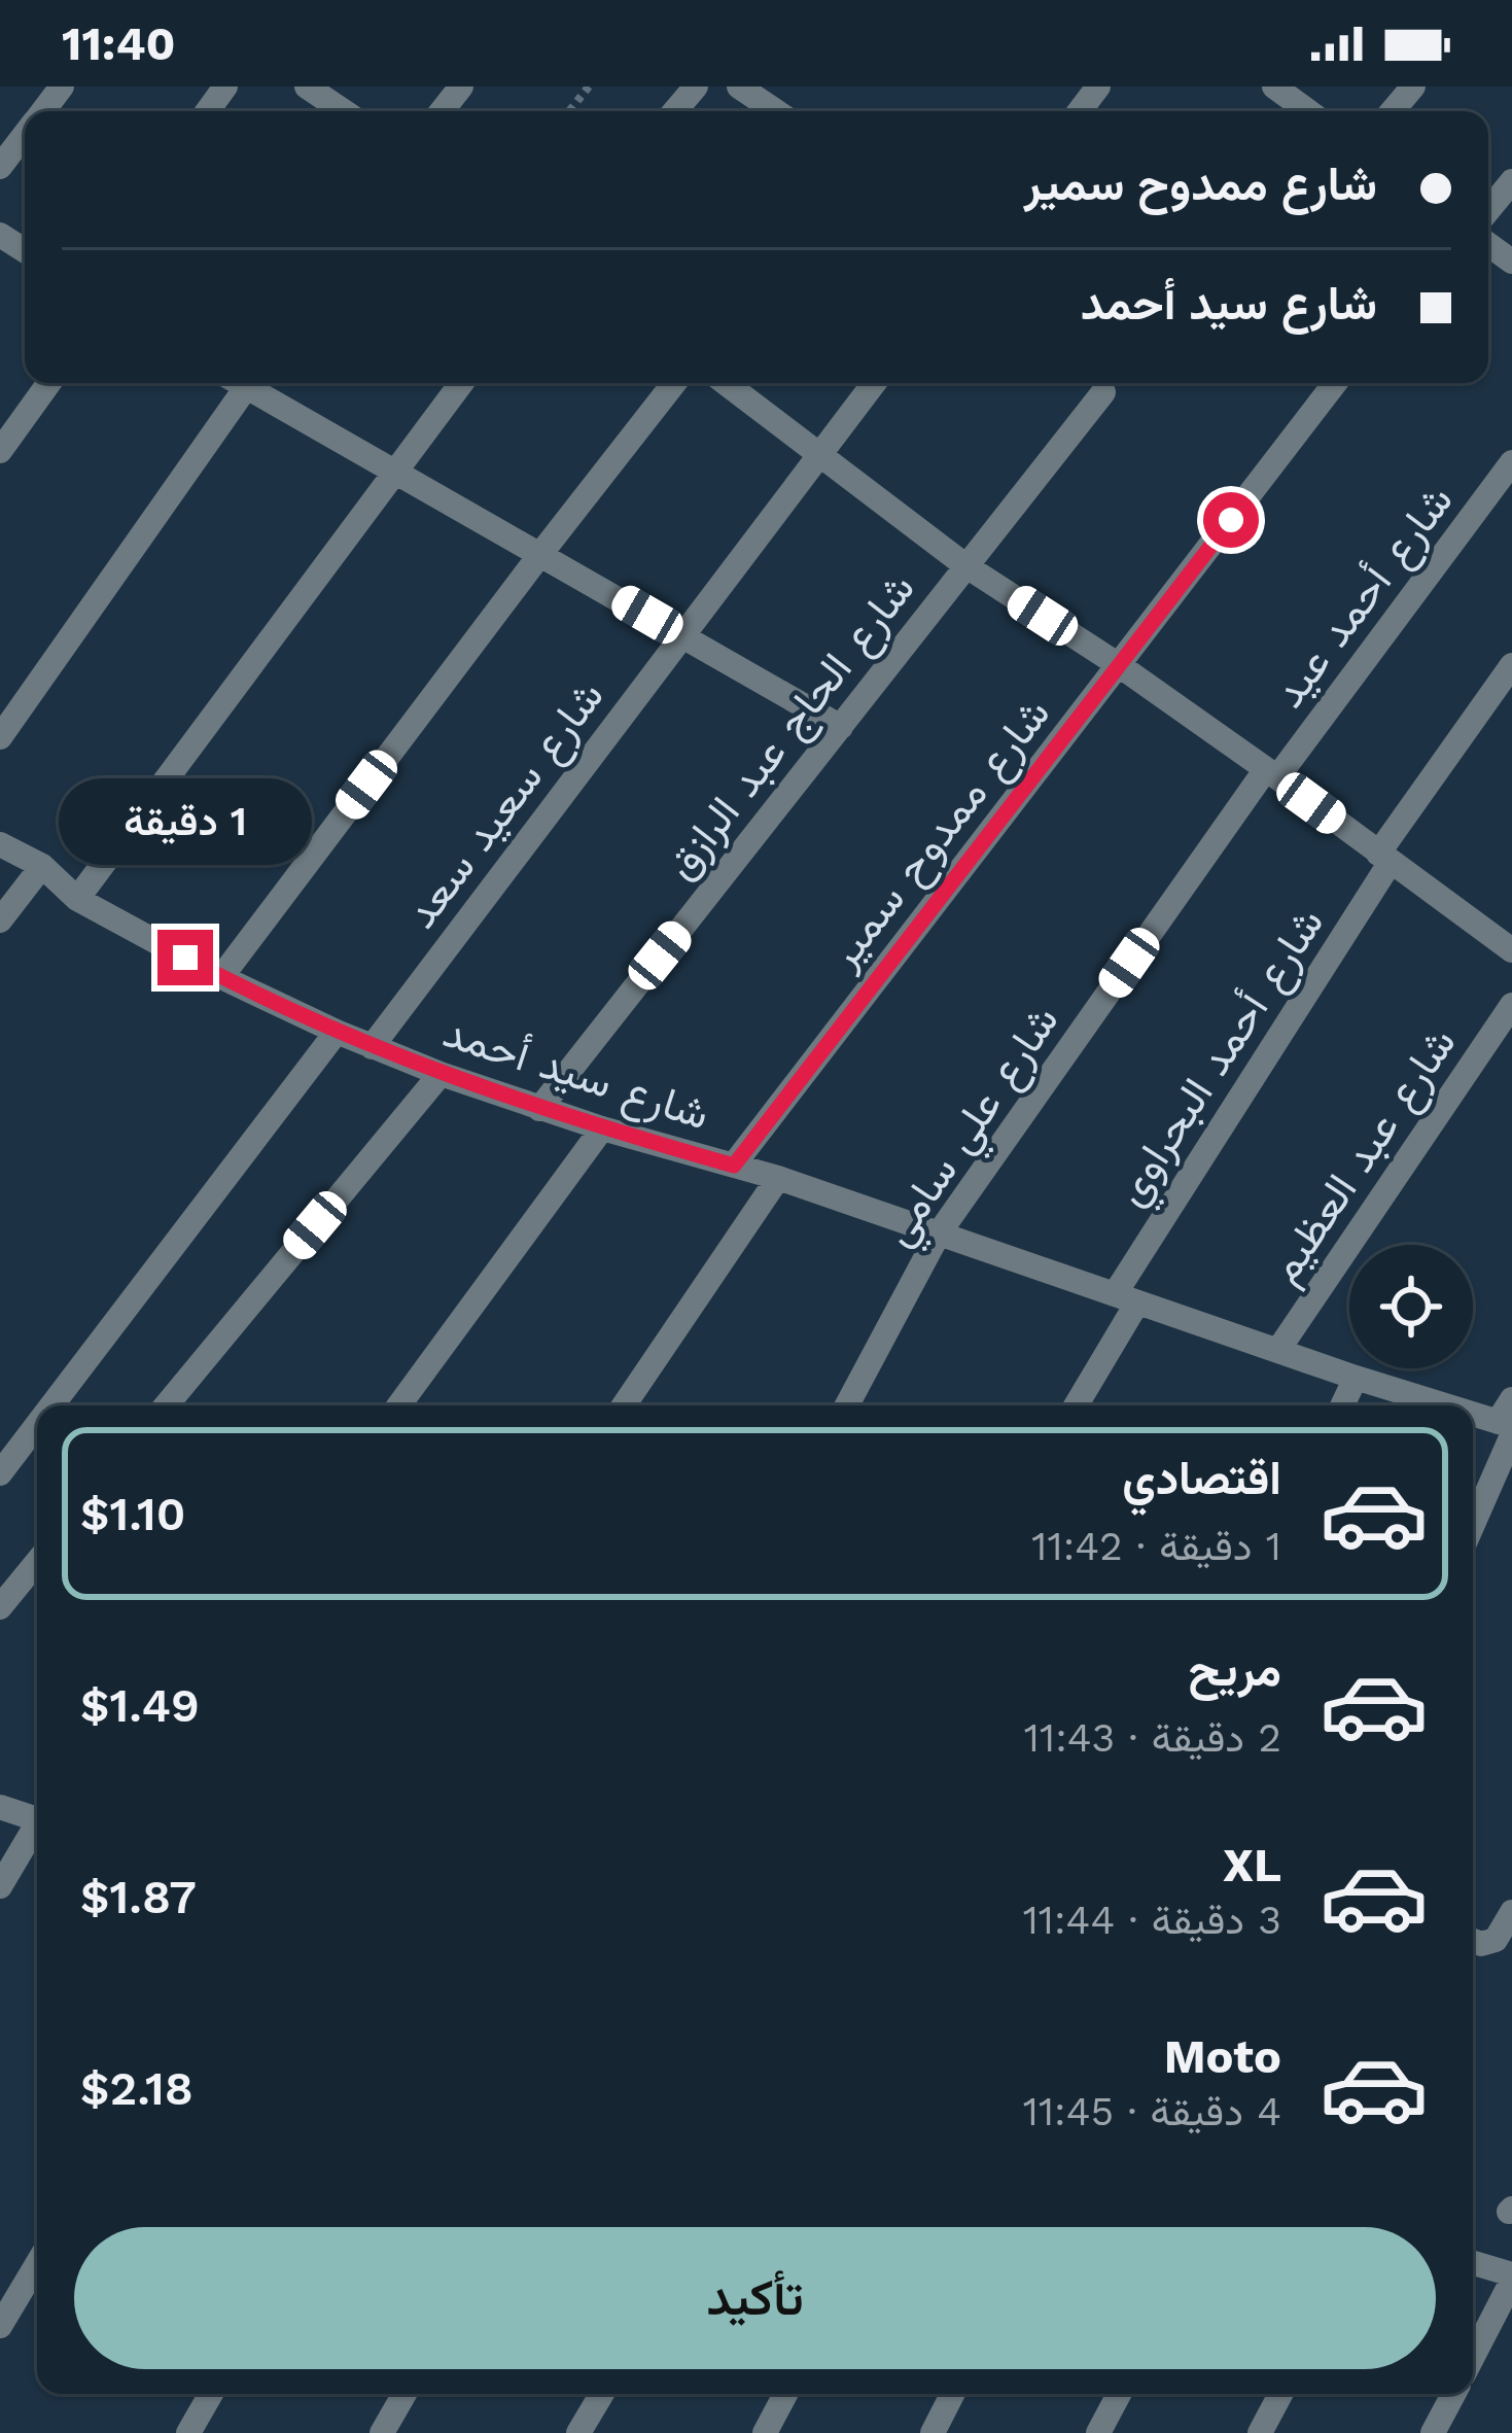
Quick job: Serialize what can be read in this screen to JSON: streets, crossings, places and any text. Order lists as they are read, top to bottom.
{
  "streets": {
    "street": [
      "شارع أحمد عيد",
      "شارع الحاج عبد الرازق",
      "شارع سعيد سعد",
      "شارع ممدوح سمير",
      "شارع أحمد البحراوي",
      "شارع سيد أحمد",
      "شارع علي سامي",
      "شارع عبد العظيم"
    ]
  },
  "crossings": [
    ["شارع أحمد عيد", "شارع علي سامي"],
    ["شارع الحاج عبد الرازق", "شارع سيد أحمد"],
    ["شارع سعيد سعد", "شارع سيد أحمد"],
    ["شارع ممدوح سمير", "شارع سيد أحمد"],
    ["شارع أحمد البحراوي", "شارع سيد أحمد"],
    ["شارع سيد أحمد", "شارع علي سامي"],
    ["شارع سيد أحمد", "شارع عبد العظيم"]
  ],
  "page": {
    "status": "11:40",
    "banner": ["شارع ممدوح سمير", "شارع سيد أحمد"],
    "bubble": "1 دقيقة",
    "list": [
      {
        "name": "اقتصادي",
        "note": "1 دقيقة · 11:42",
        "value": "$1.10"
      },
      {
        "name": "مريح",
        "note": "2 دقيقة · 11:43",
        "value": "$1.49"
      },
      {
        "name": "XL",
        "note": "3 دقيقة · 11:44",
        "value": "$1.87"
      },
      {
        "name": "Moto",
        "note": "4 دقيقة · 11:45",
        "value": "$2.18"
      }
    ],
    "buttons": "تأكيد"
  }
}
